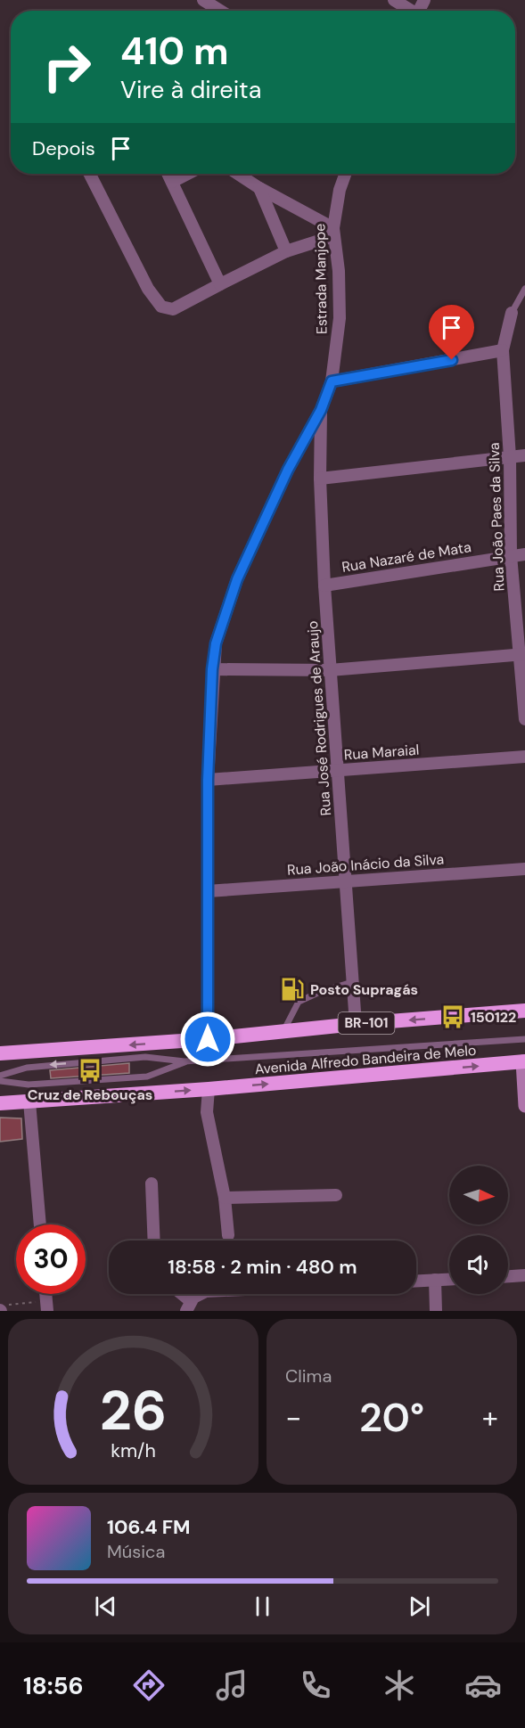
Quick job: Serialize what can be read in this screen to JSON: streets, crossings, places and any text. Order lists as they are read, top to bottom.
{
  "streets": {
    "highway": ["BR-101", "Avenida Alfredo Bandeira de Melo"],
    "street": [
      "Estrada Manjope",
      "Rua João Paes da Silva",
      "Rua Nazaré de Mata",
      "Rua José Rodrigues de Araujo",
      "Rua Maraial",
      "Rua João Inácio da Silva"
    ]
  },
  "crossings": [
    ["Estrada Manjope", "Rua José Rodrigues de Araujo"],
    ["Estrada Manjope", "Rua Maraial"],
    ["Estrada Manjope", "Rua João Inácio da Silva"],
    ["Estrada Manjope", "BR-101"],
    ["Rua João Paes da Silva", "Rua Nazaré de Mata"],
    ["Rua Nazaré de Mata", "Rua José Rodrigues de Araujo"],
    ["Rua José Rodrigues de Araujo", "Rua Maraial"],
    ["Rua José Rodrigues de Araujo", "Rua João Inácio da Silva"],
    ["Rua José Rodrigues de Araujo", "BR-101"]
  ],
  "places": {
    "fuel station": ["Posto Supragás"],
    "bus stop": ["150122", "Cruz de Rebouças"]
  },
  "north": "right",
  "page": {
    "turn": ["410 m", "Vire à direita"],
    "then": "Depois",
    "limit": "30",
    "trip": "18:58 · 2 min · 480 m",
    "tile": "Clima",
    "heat": ["−", "20°", "+"],
    "song": ["106.4 FM", "Música"],
    "tabs": "18:56",
    "gauge": ["26", "km/h"]
  }
}
